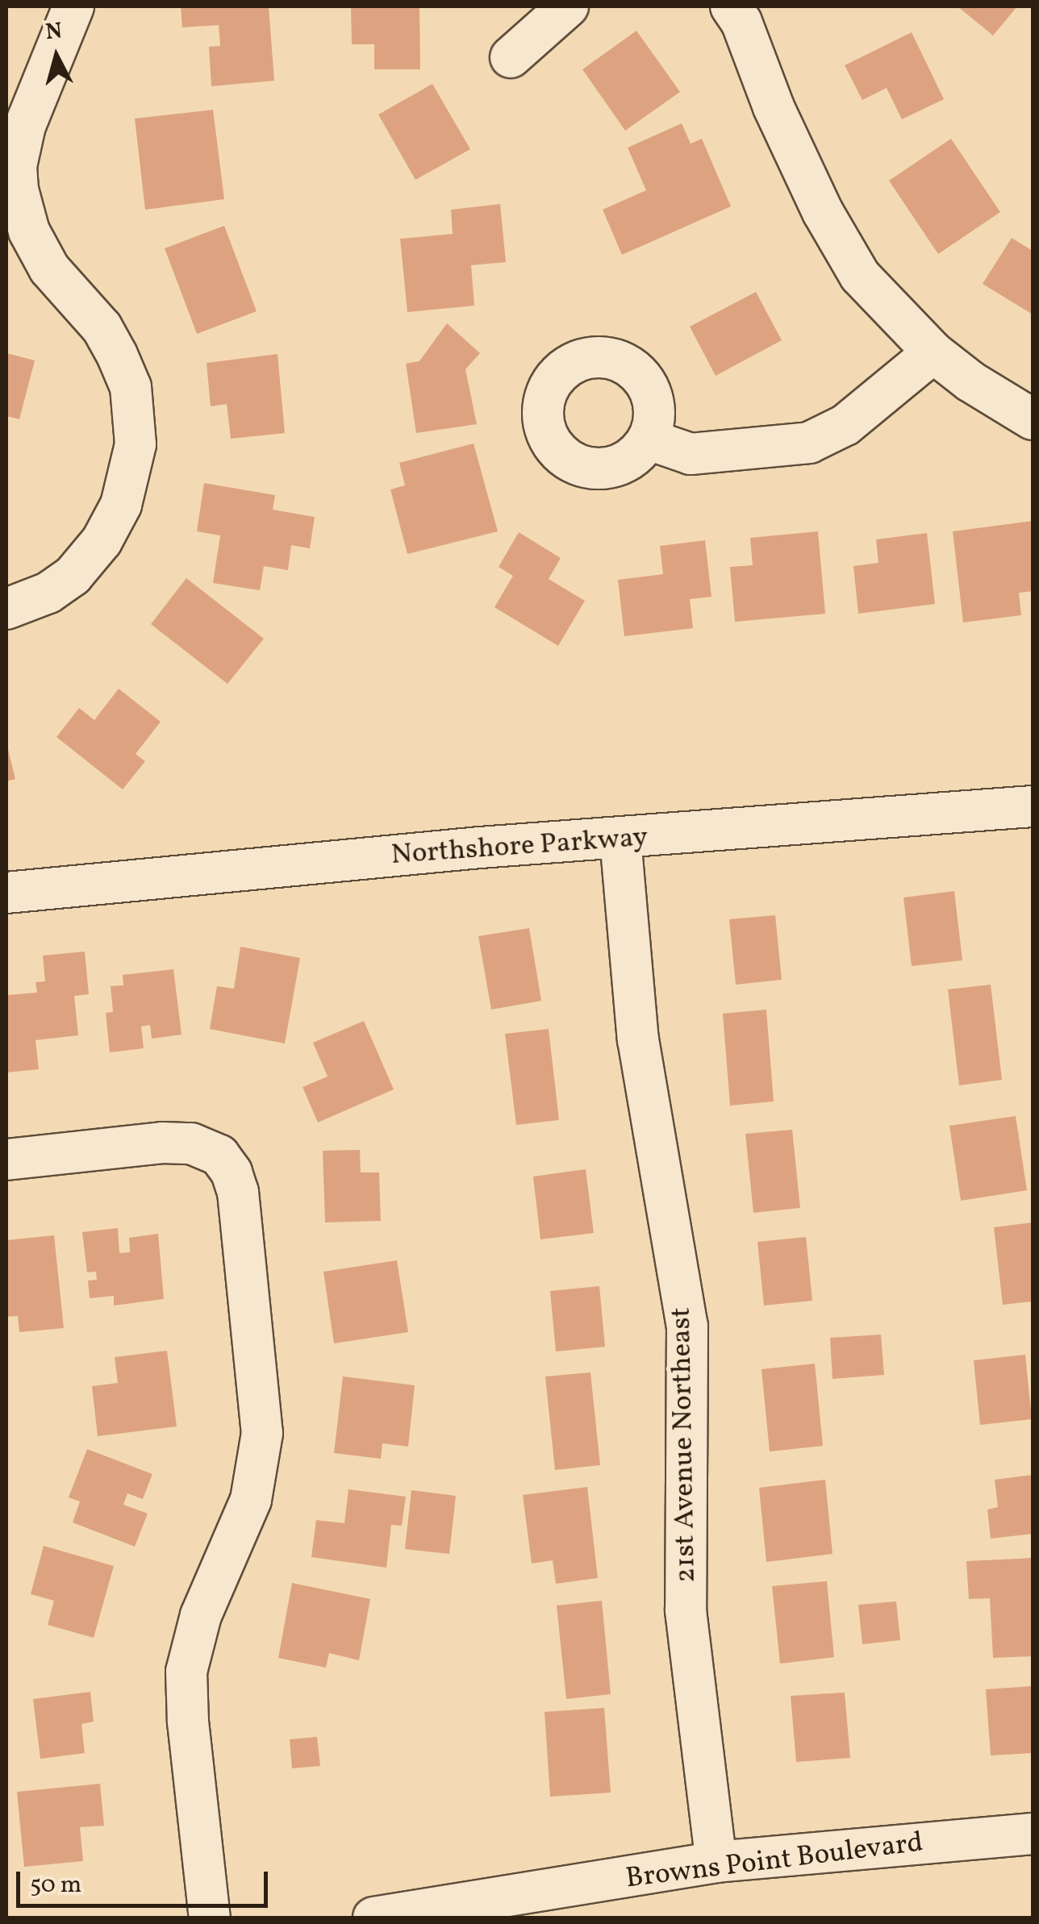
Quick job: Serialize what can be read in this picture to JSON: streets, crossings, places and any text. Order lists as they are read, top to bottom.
{
  "streets": {
    "street": ["Northshore Parkway", "21st Avenue Northeast", "Browns Point Boulevard"]
  },
  "crossings": [
    ["Northshore Parkway", "21st Avenue Northeast"],
    ["21st Avenue Northeast", "Browns Point Boulevard"]
  ],
  "scale_bar": "50 m",
  "north": "top"
}
